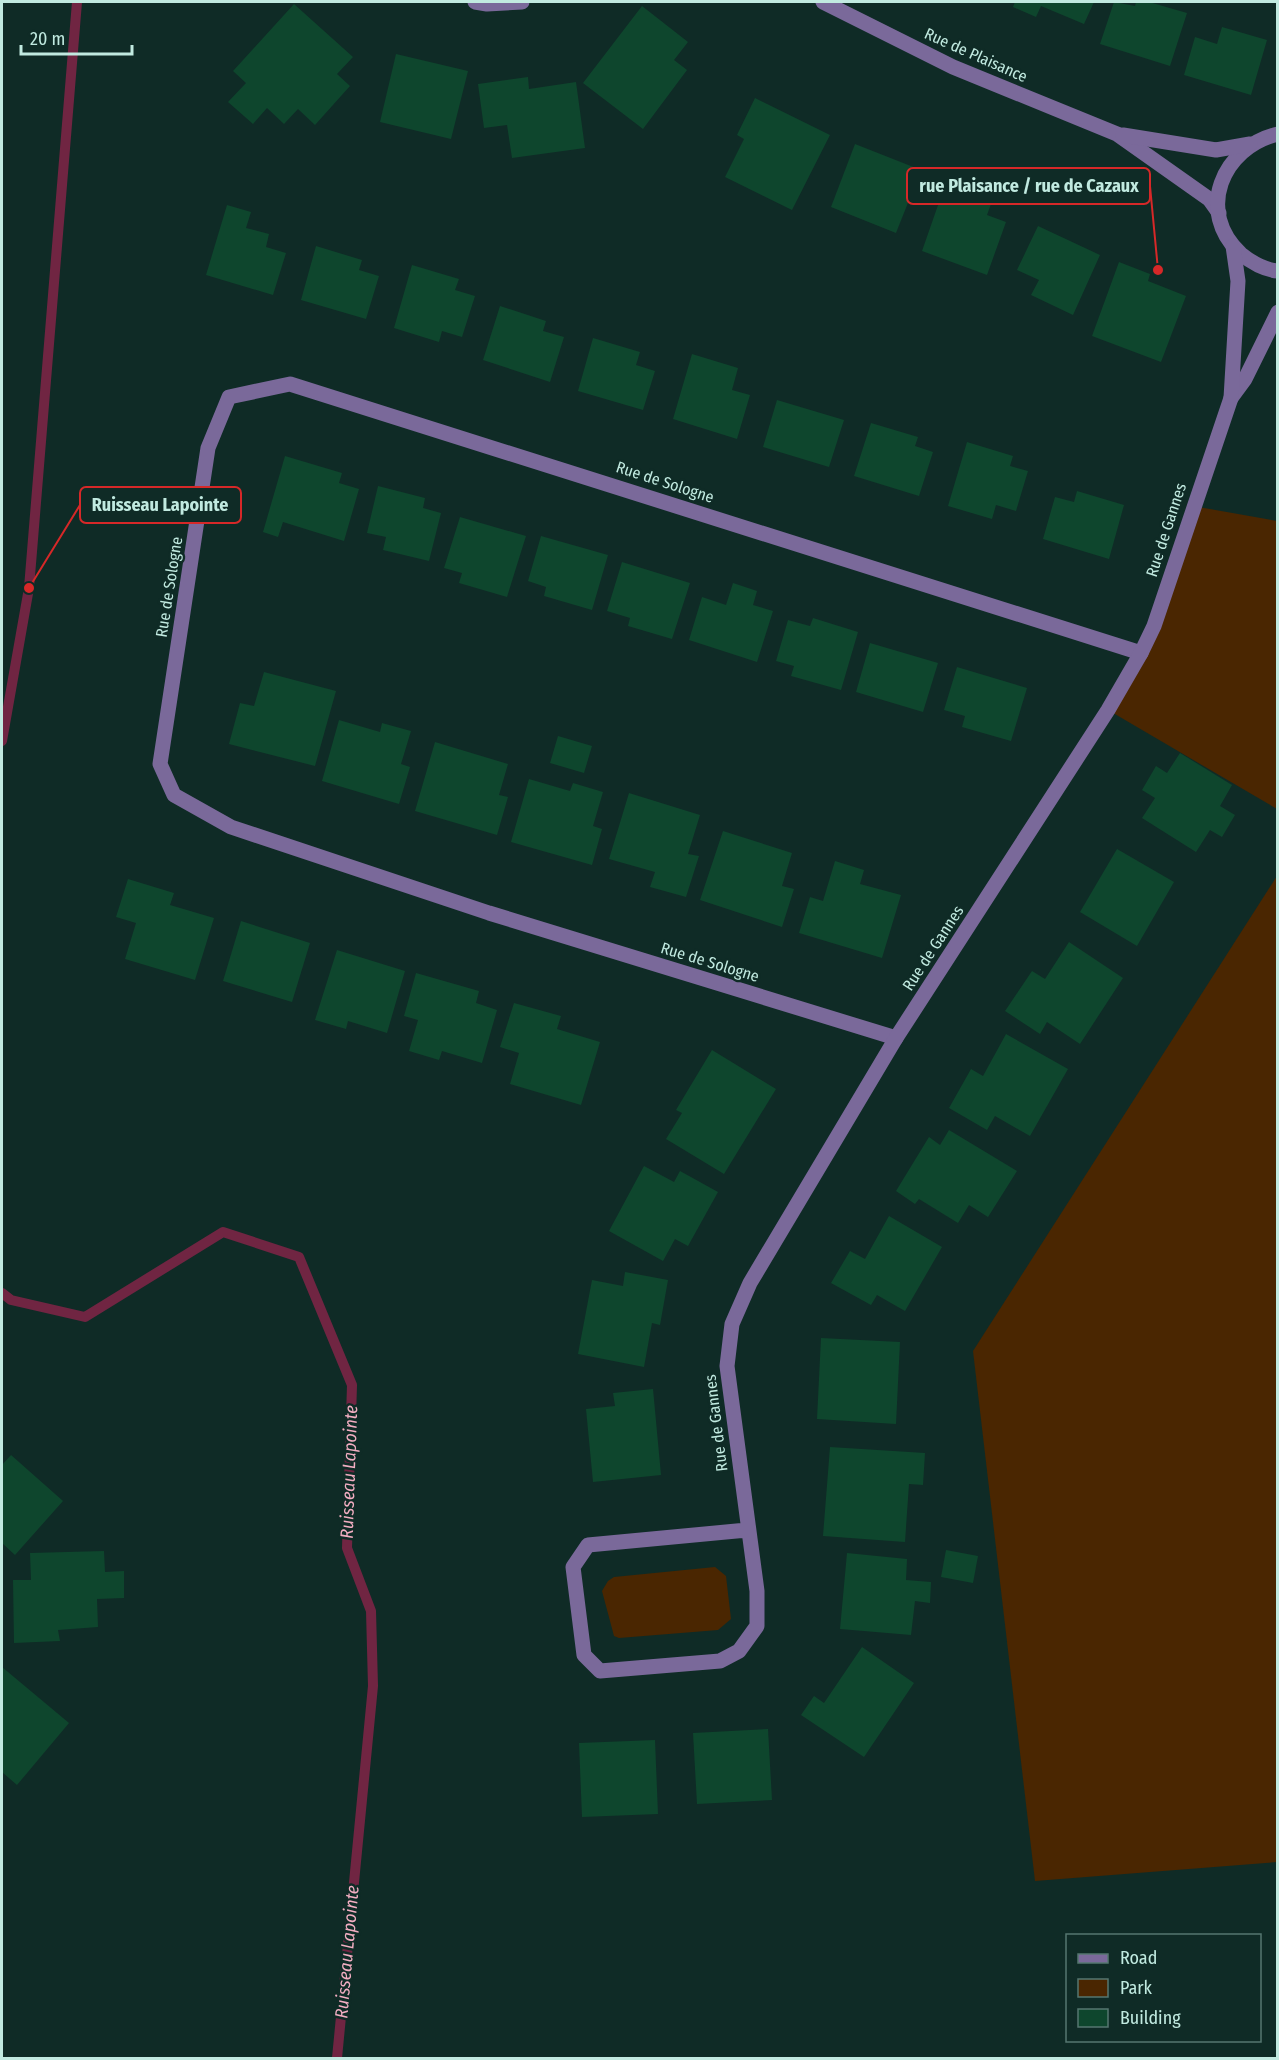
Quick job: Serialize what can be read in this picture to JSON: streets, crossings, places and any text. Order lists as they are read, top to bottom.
{
  "streets": {
    "street": ["Rue de Plaisance", "Rue de Sologne", "Rue de Gannes"]
  },
  "crossings": [
    ["Rue de Sologne", "Rue de Gannes"]
  ],
  "water": ["Ruisseau Lapointe"],
  "places": ["rue Plaisance / rue de Cazaux", "Ruisseau Lapointe"],
  "legend": ["Road", "Park", "Building"],
  "scale_bar": "20 m"
}
